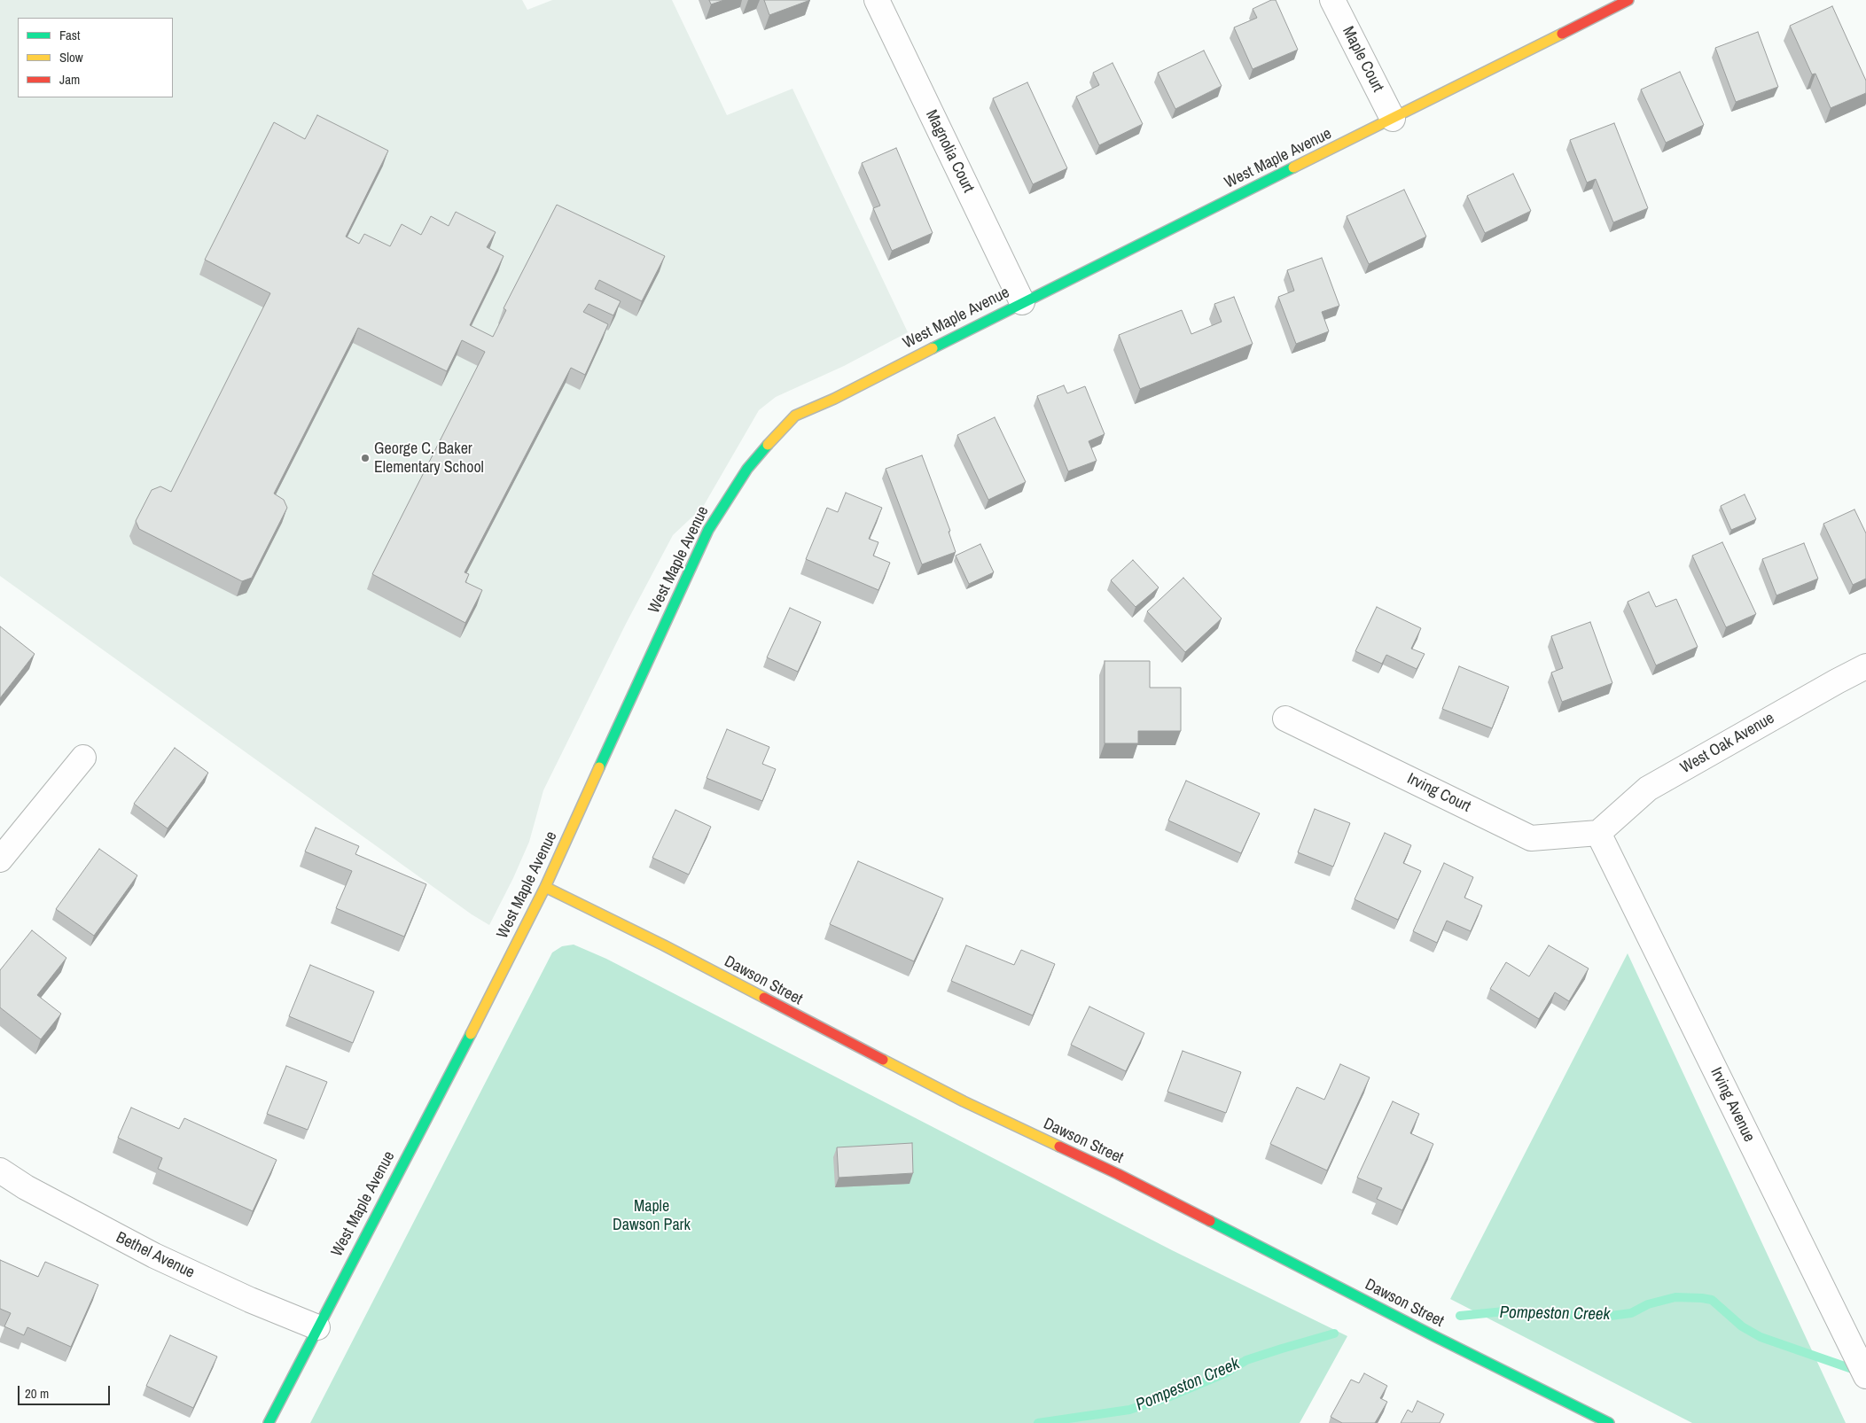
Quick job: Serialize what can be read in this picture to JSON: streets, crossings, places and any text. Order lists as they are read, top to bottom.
{
  "streets": {
    "street": [
      "Maple Court",
      "Magnolia Court",
      "West Maple Avenue",
      "West Oak Avenue",
      "Irving Court",
      "Dawson Street",
      "Irving Avenue",
      "Bethel Avenue"
    ]
  },
  "crossings": [
    ["Maple Court", "West Maple Avenue"],
    ["Magnolia Court", "West Maple Avenue"],
    ["West Maple Avenue", "Dawson Street"],
    ["West Maple Avenue", "Bethel Avenue"],
    ["West Oak Avenue", "Irving Court"],
    ["West Oak Avenue", "Irving Avenue"],
    ["Irving Court", "Irving Avenue"]
  ],
  "water": ["Pompeston Creek"],
  "parks": ["Maple Dawson Park"],
  "places": ["George C. Baker Elementary School"],
  "legend": ["Fast", "Slow", "Jam"],
  "scale_bar": "20 m"
}
